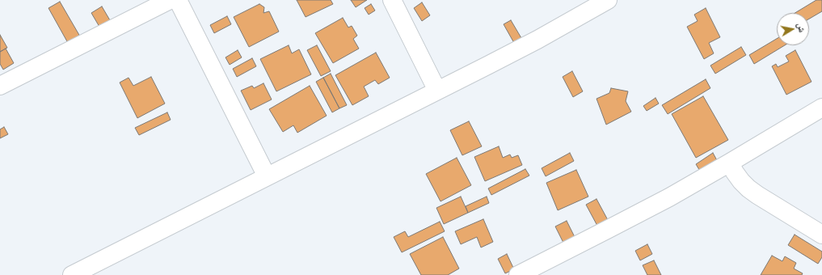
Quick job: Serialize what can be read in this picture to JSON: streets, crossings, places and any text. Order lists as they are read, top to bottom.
{
  "north": "right"
}
